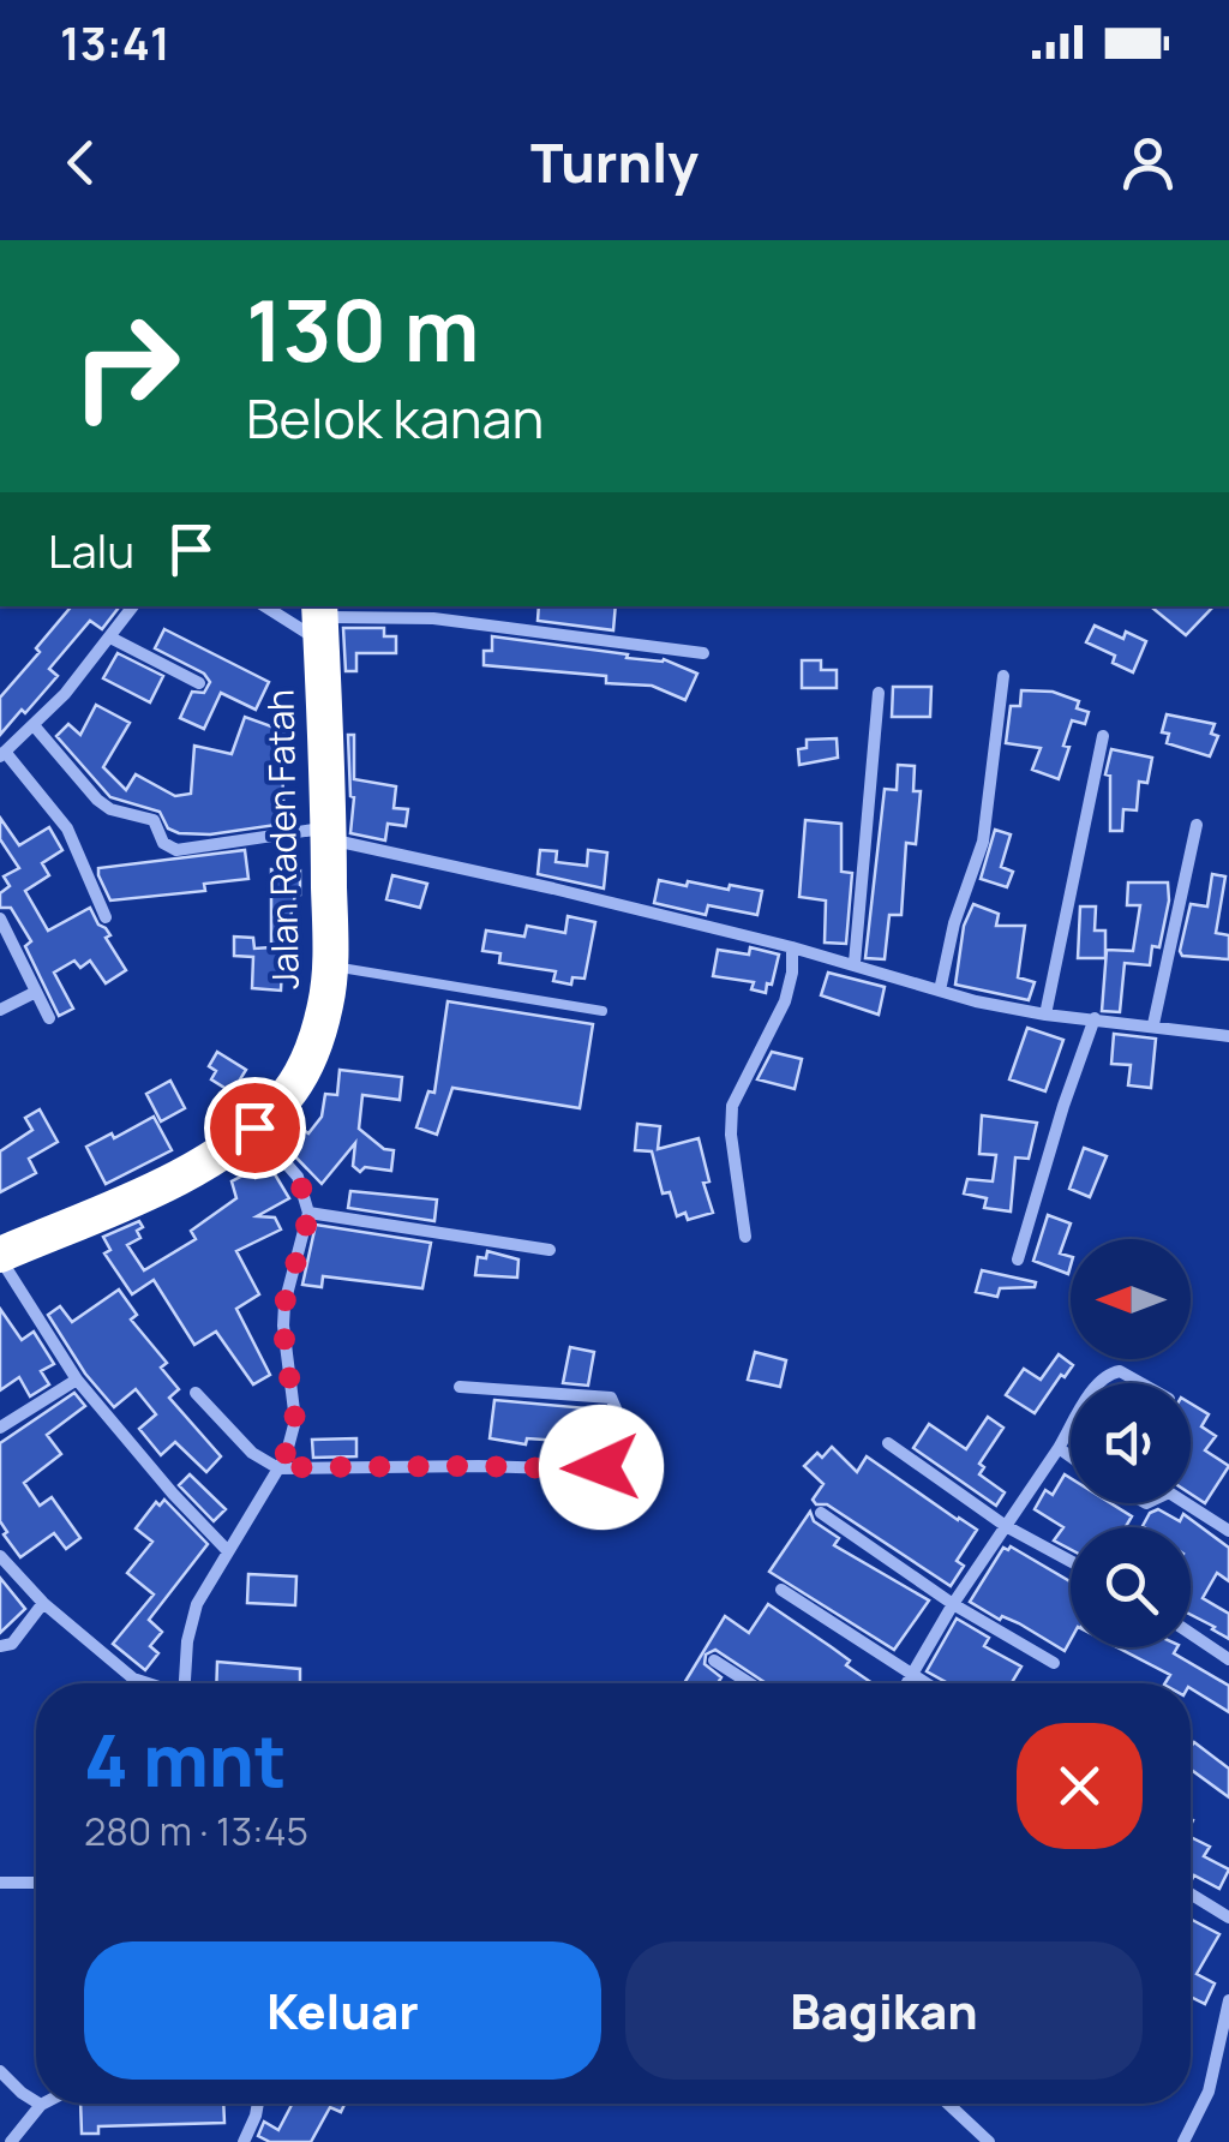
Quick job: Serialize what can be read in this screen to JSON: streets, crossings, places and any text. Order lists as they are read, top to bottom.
{
  "streets": {
    "highway": ["Jalan Raden Fatah"]
  },
  "north": "left",
  "page": {
    "status": "13:41",
    "header": "Turnly",
    "turn": ["130 m", "Belok kanan"],
    "then": "Lalu",
    "heading": ["4 mnt", "280 m · 13:45"],
    "buttons": ["Keluar", "Bagikan"]
  }
}
